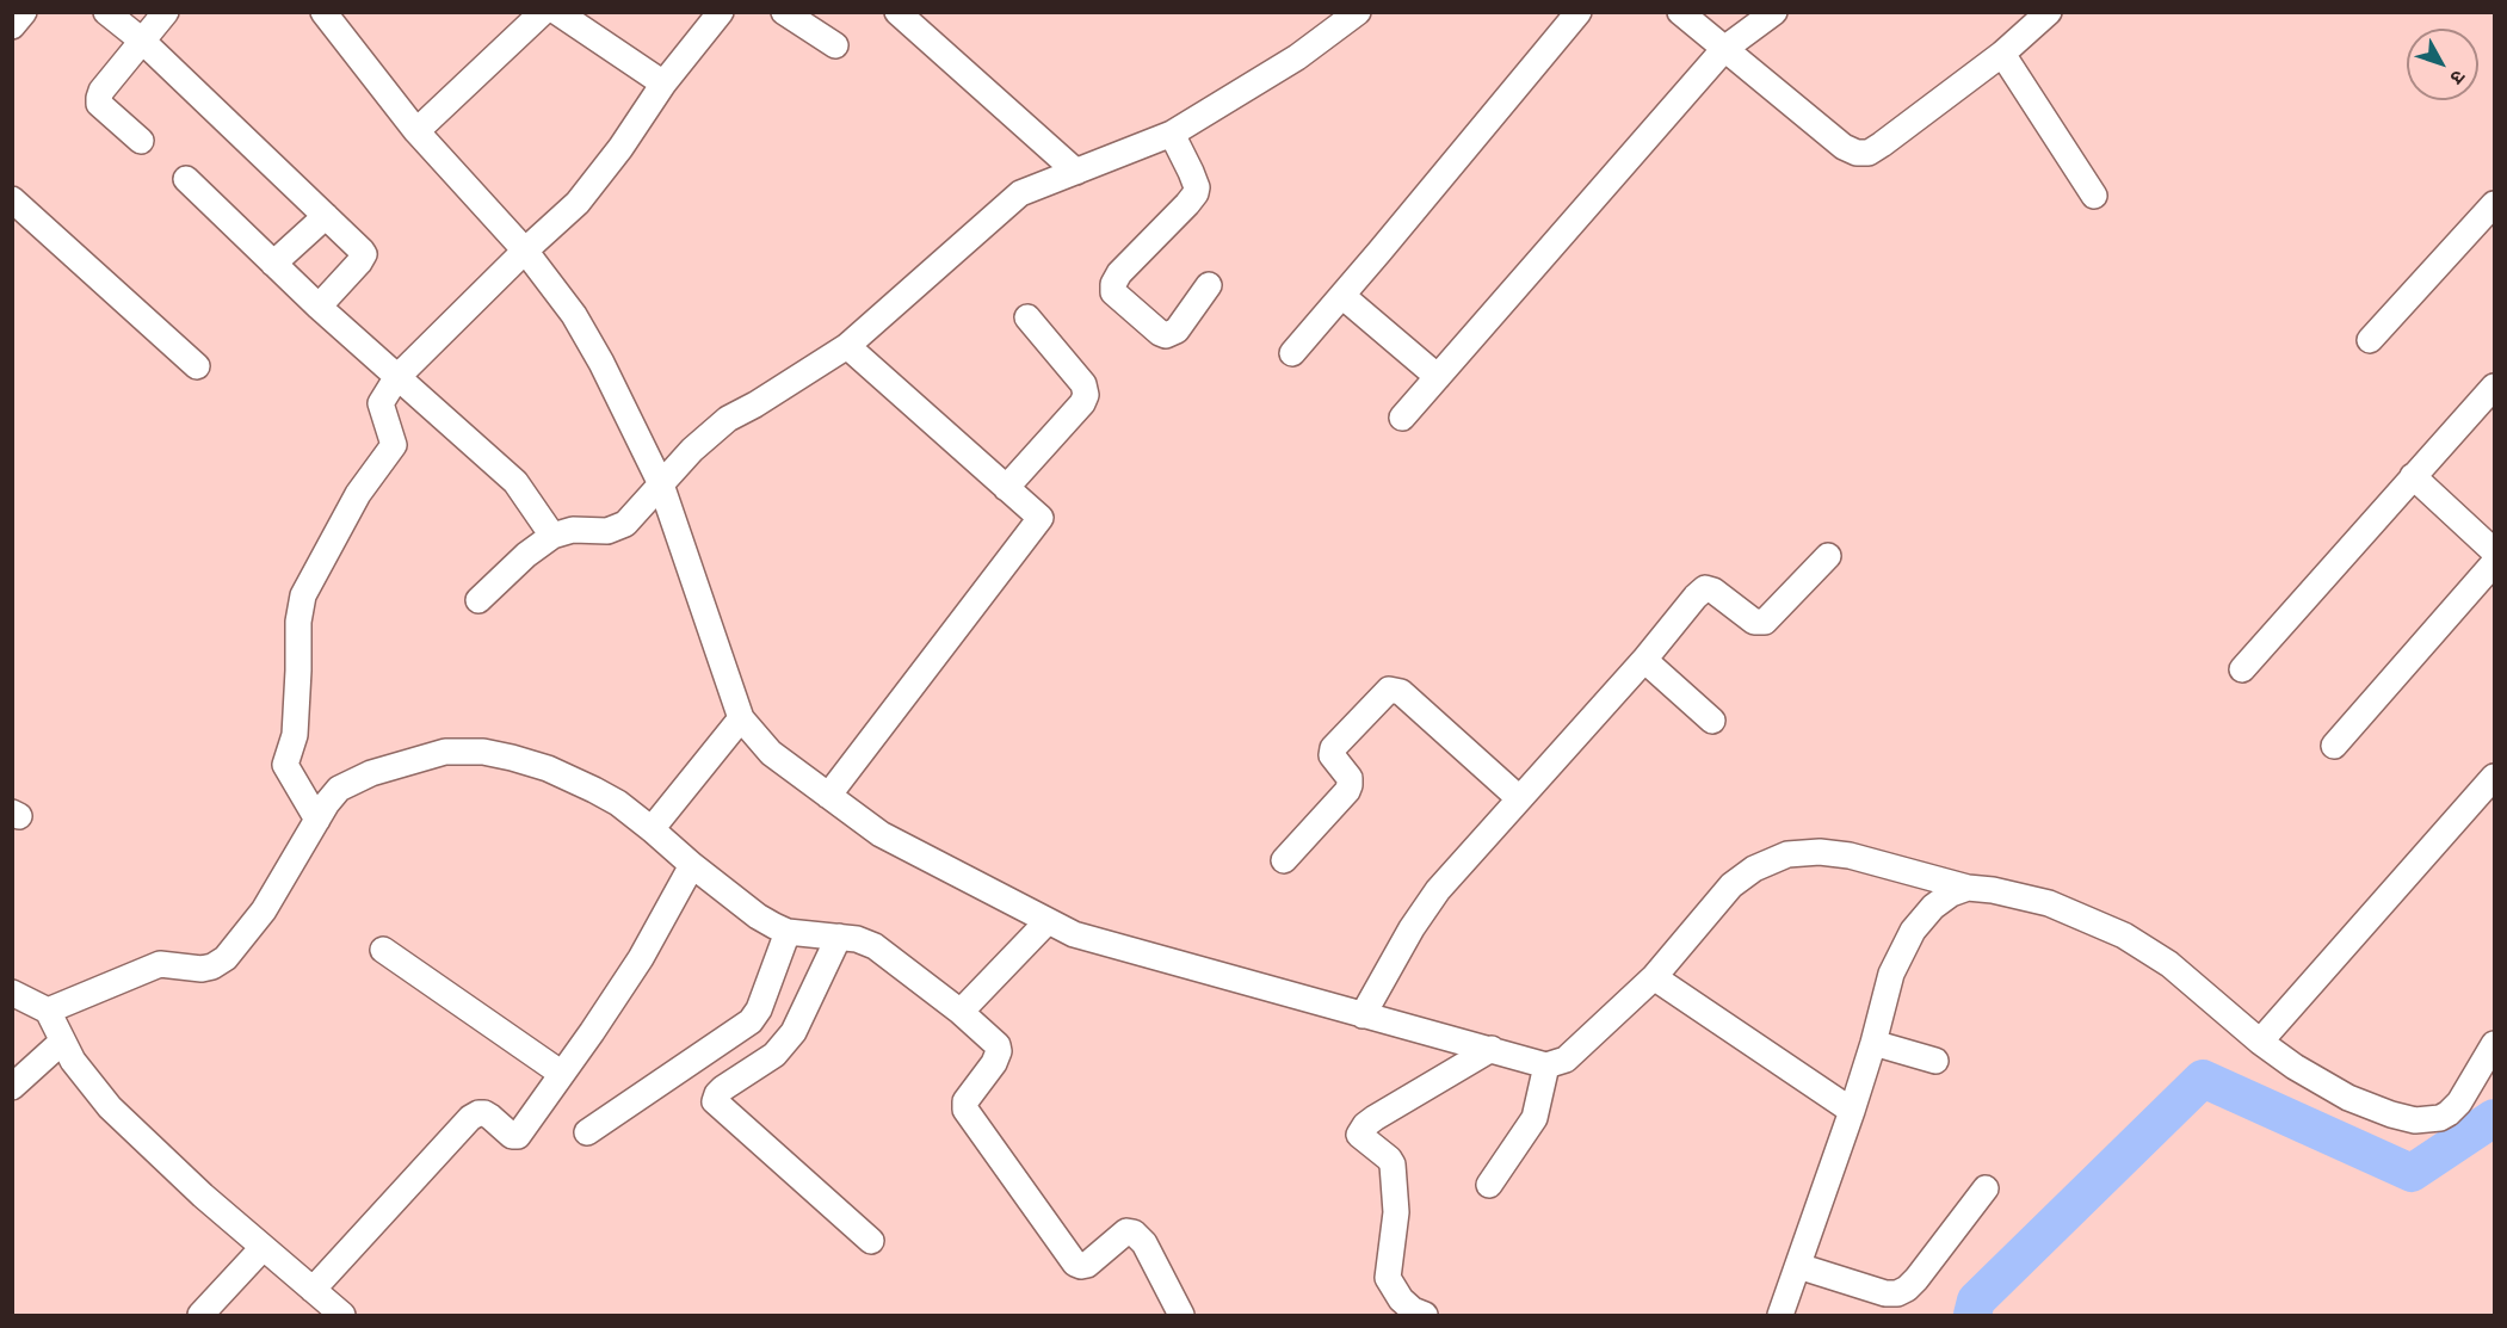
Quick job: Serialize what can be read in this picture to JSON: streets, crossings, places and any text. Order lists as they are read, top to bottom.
{
  "north": "bottom right"
}
